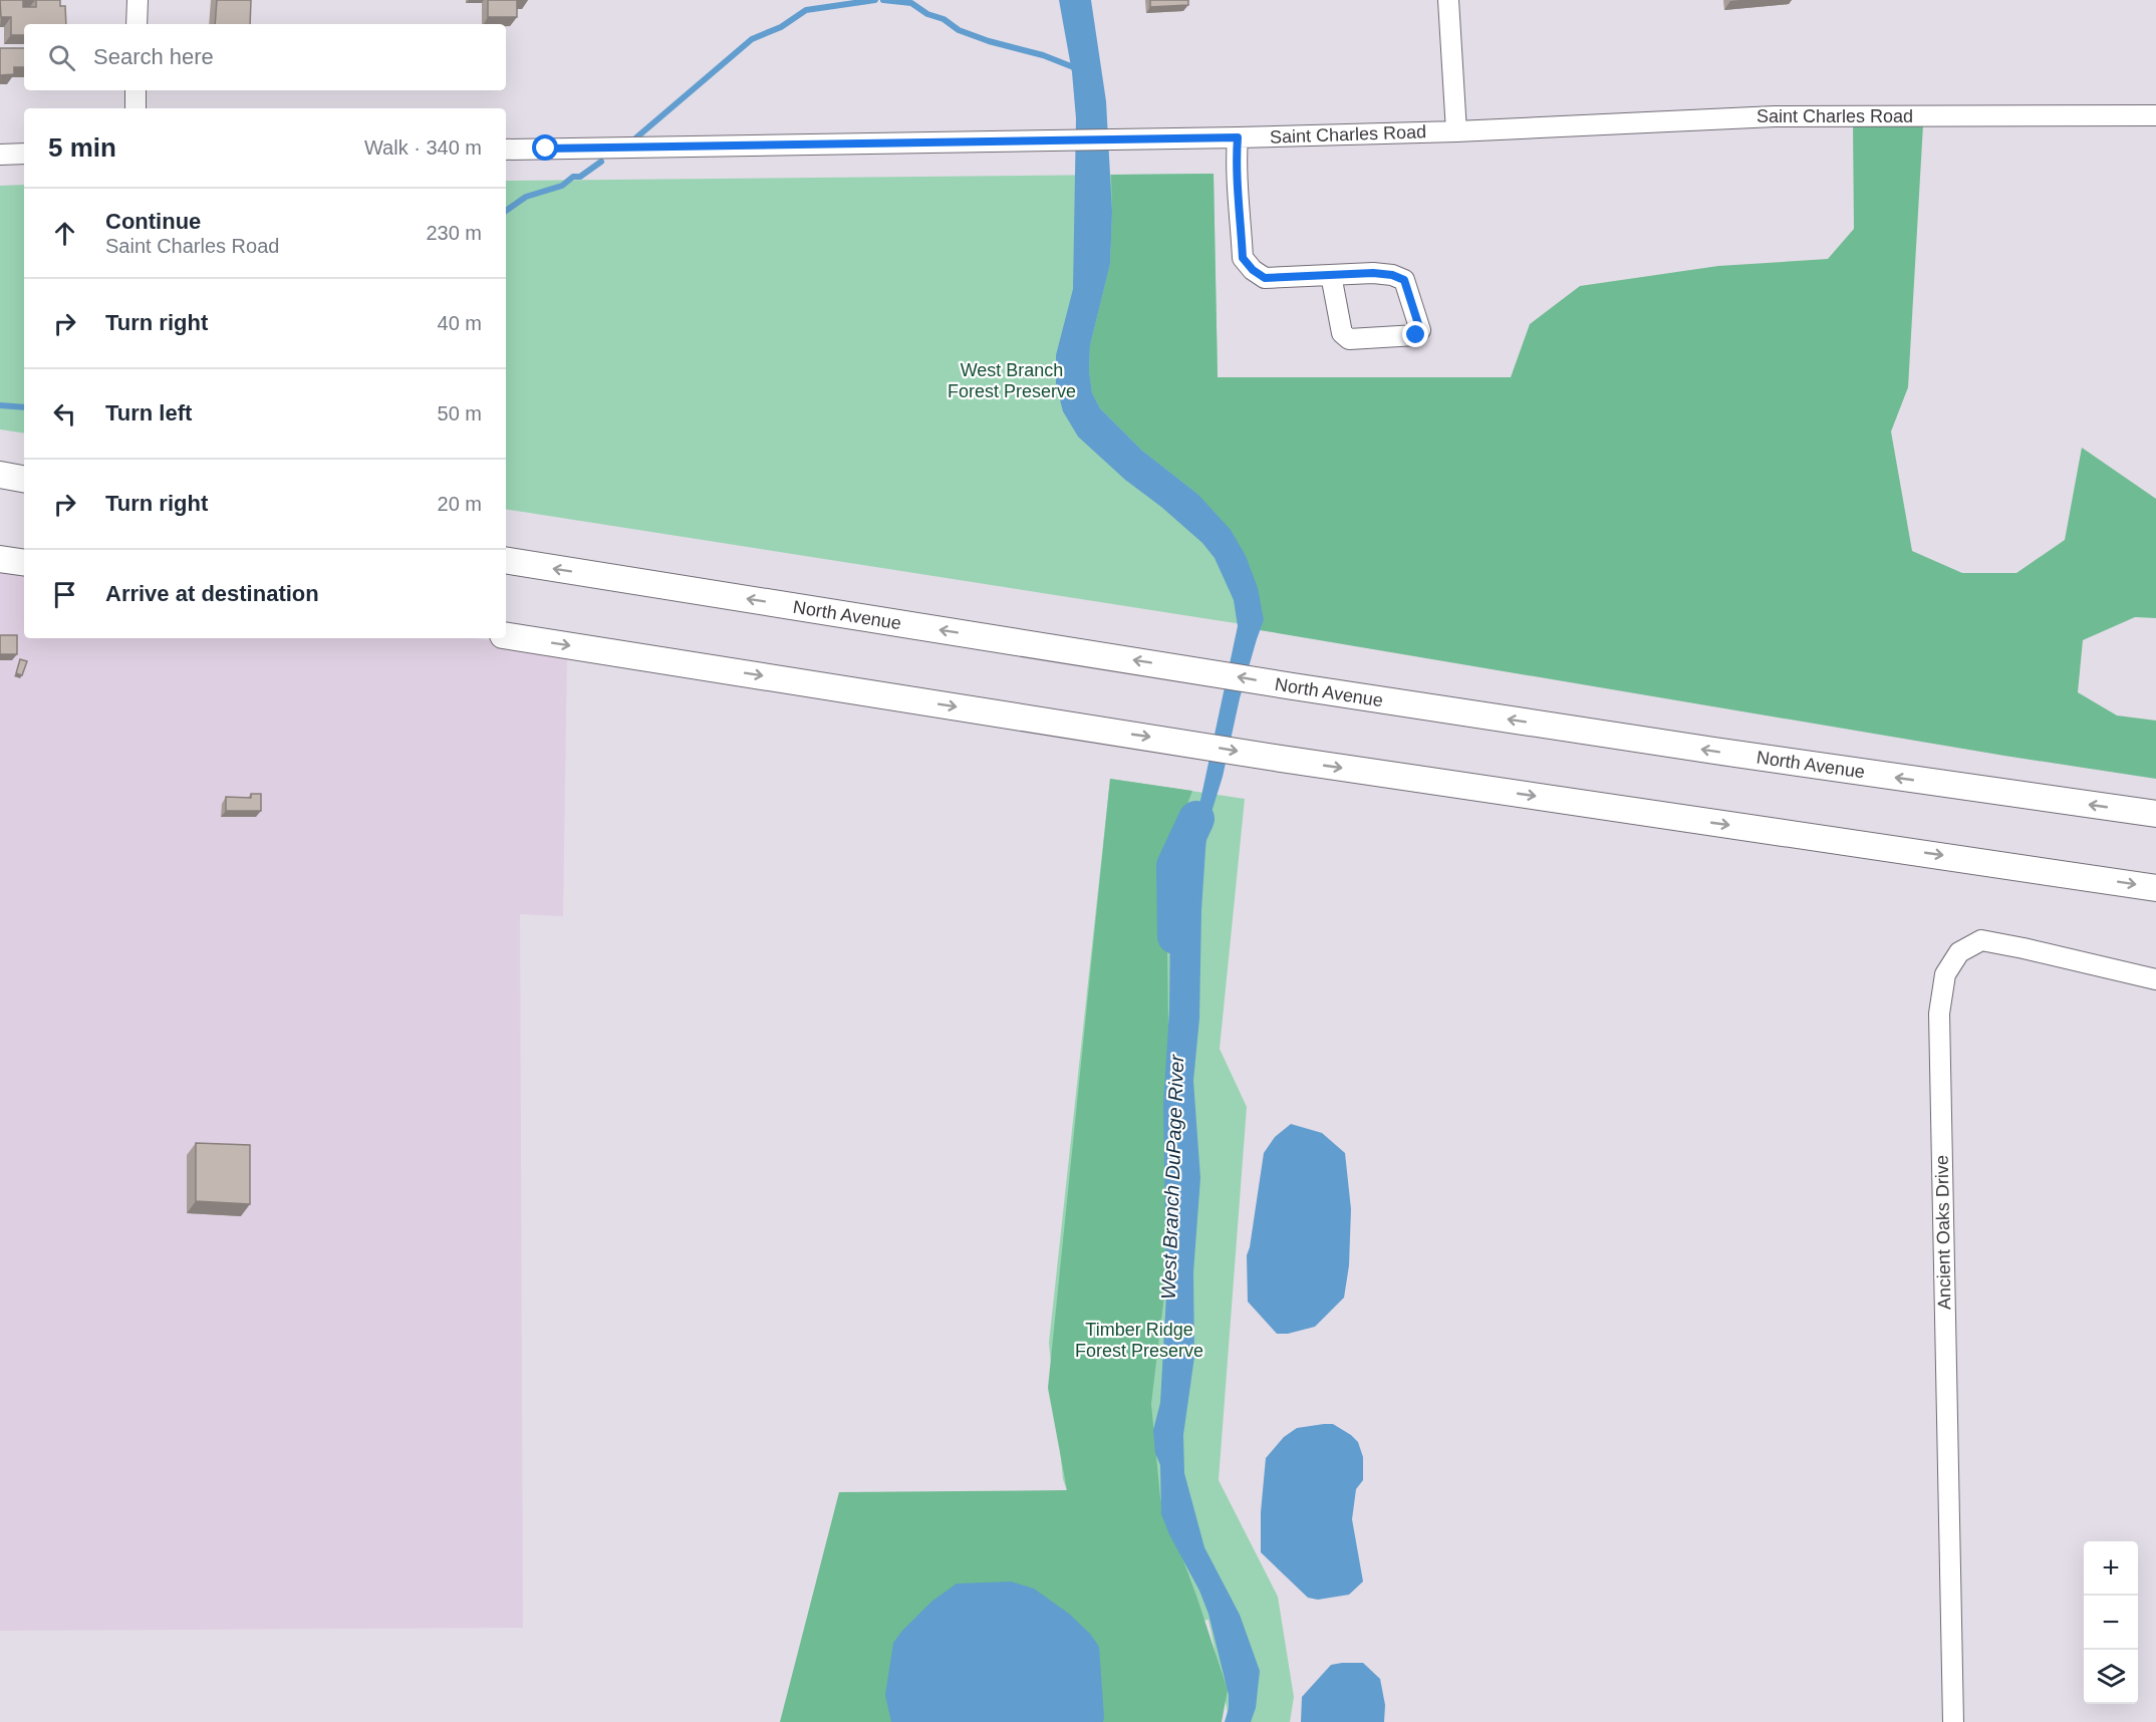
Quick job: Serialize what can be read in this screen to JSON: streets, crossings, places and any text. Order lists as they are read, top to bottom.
{
  "streets": {
    "main road": ["North Avenue"],
    "street": ["Saint Charles Road", "Ancient Oaks Drive"]
  },
  "water": ["West Branch DuPage River"],
  "parks": ["West Branch Forest Preserve", "Timber Ridge Forest Preserve"],
  "page": {
    "search": "Search here",
    "heading": ["5 min", "Walk · 340 m"],
    "list": [
      ["Continue", "Saint Charles Road", "230 m"],
      ["Turn right", "40 m"],
      ["Turn left", "50 m"],
      ["Turn right", "20 m"],
      "Arrive at destination"
    ],
    "map_buttons": ["+", "−"]
  }
}
